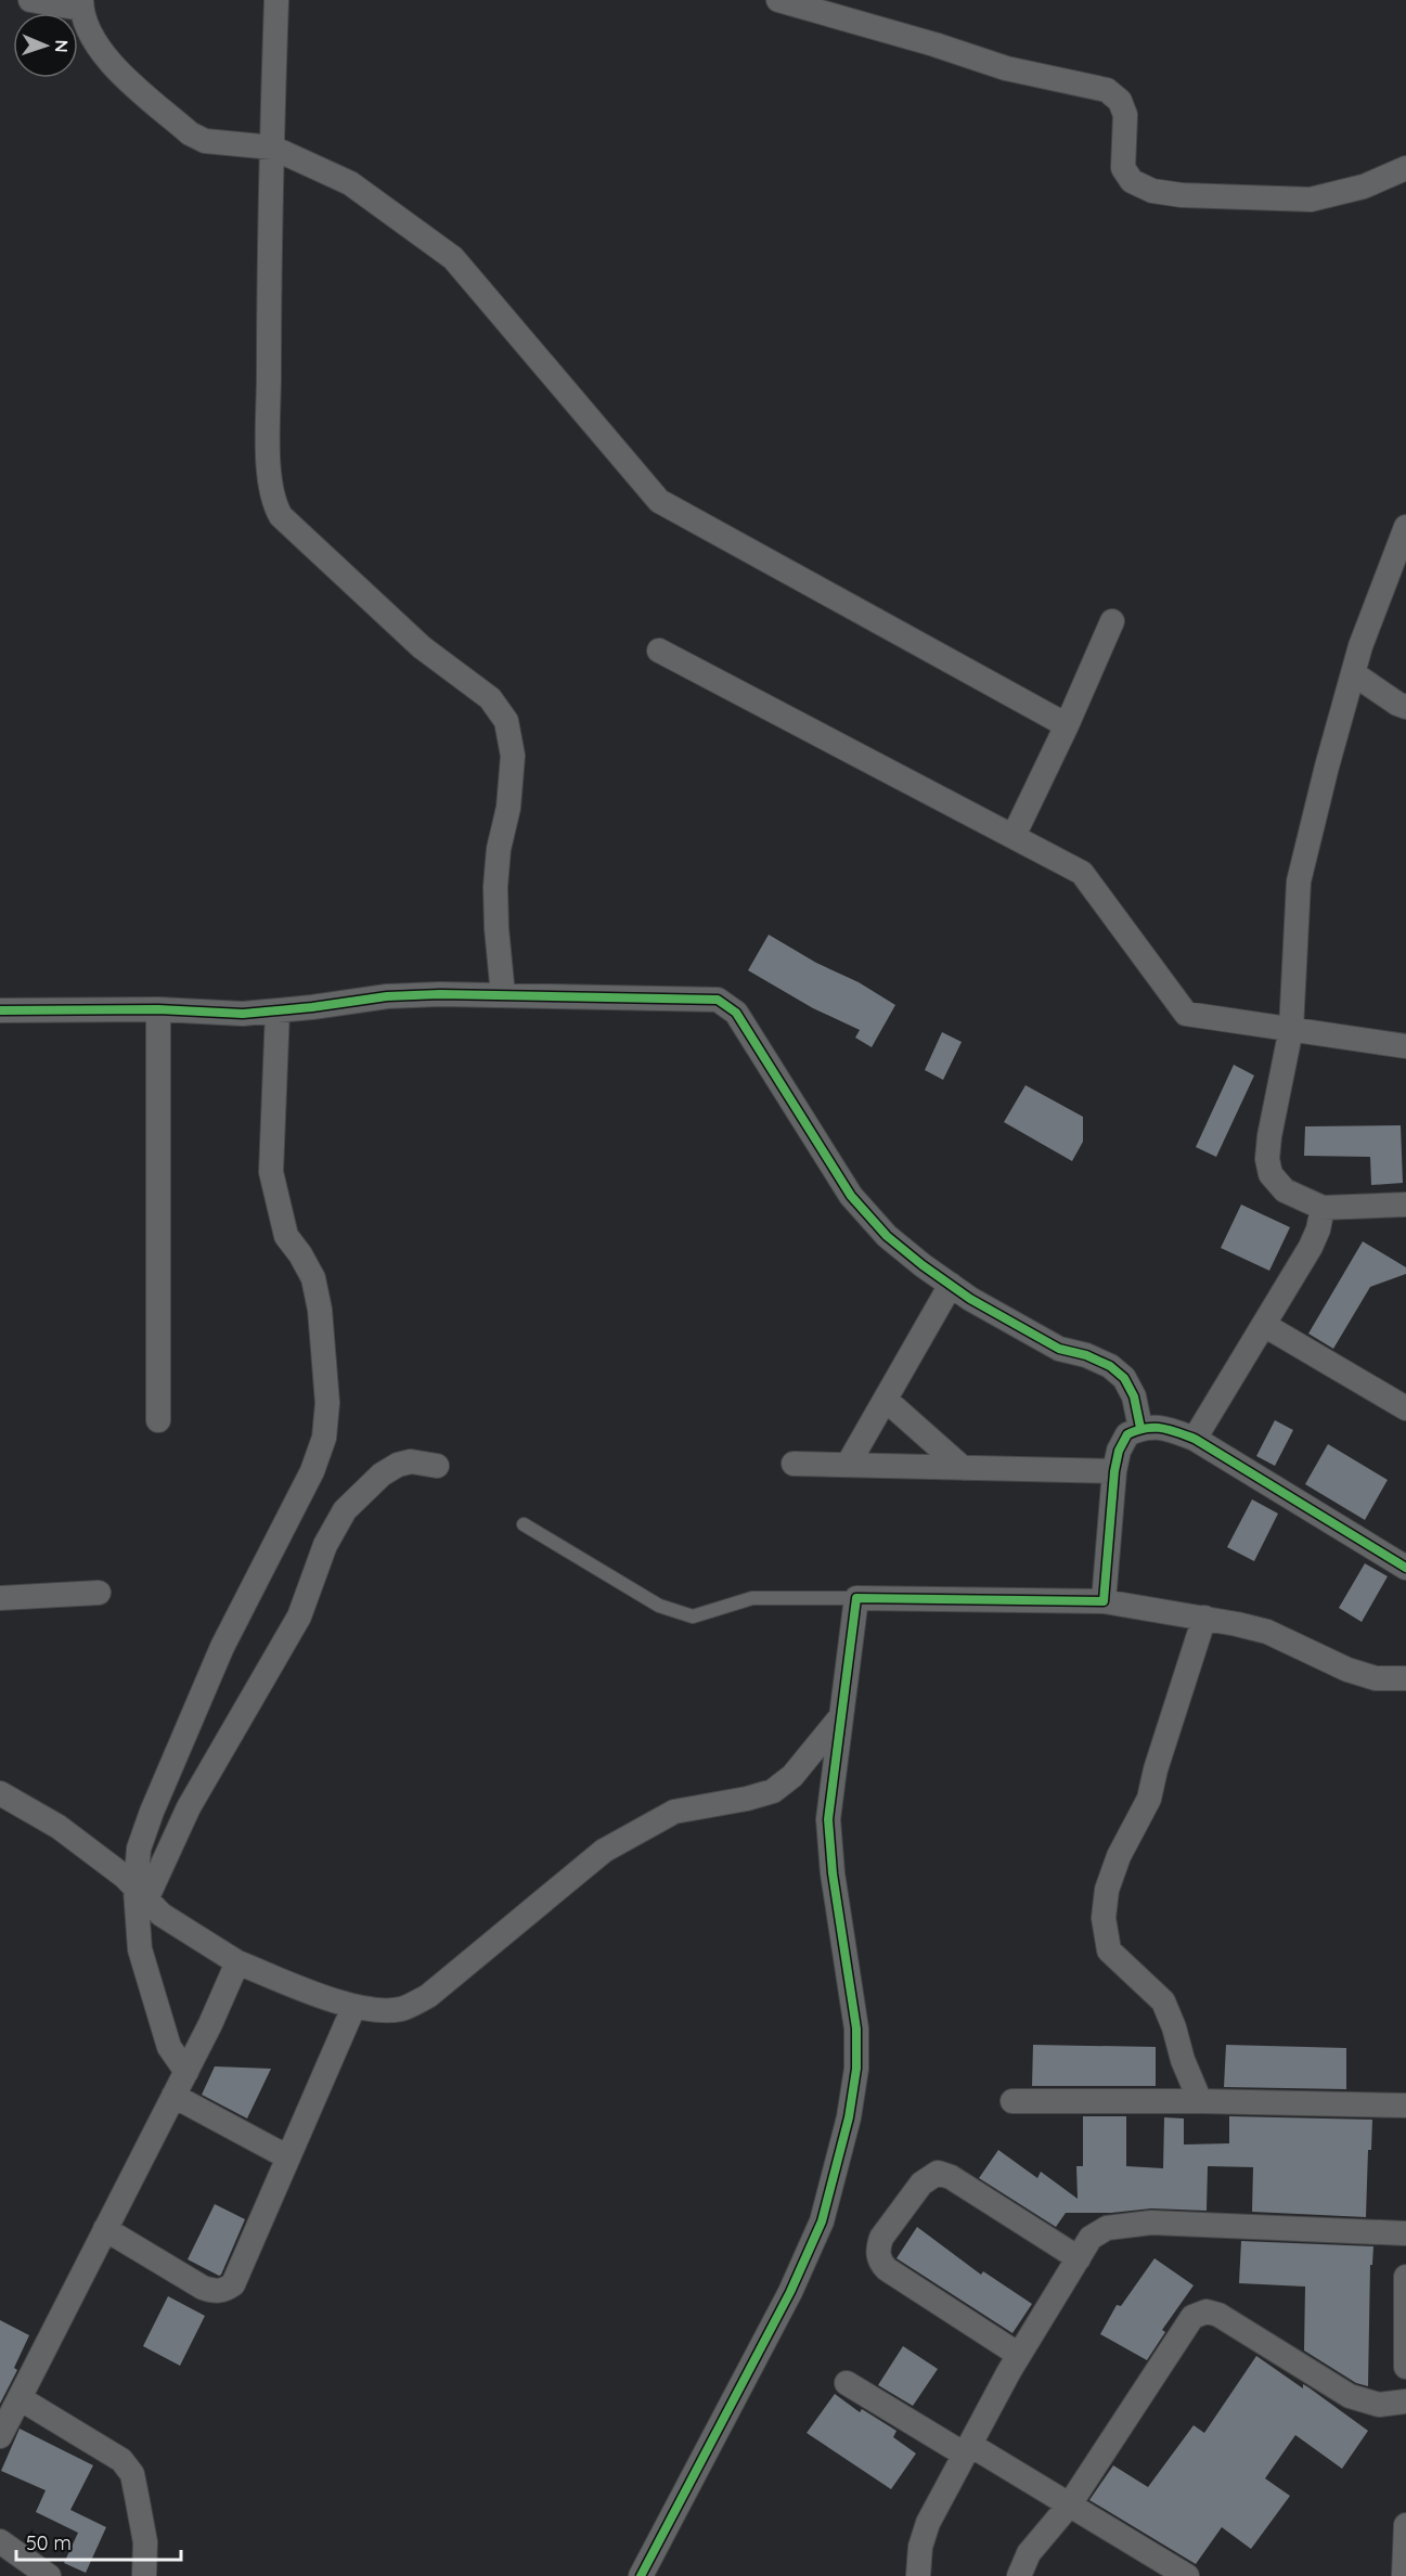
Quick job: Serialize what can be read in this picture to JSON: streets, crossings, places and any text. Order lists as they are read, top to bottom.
{
  "scale_bar": "50 m",
  "north": "right"
}
